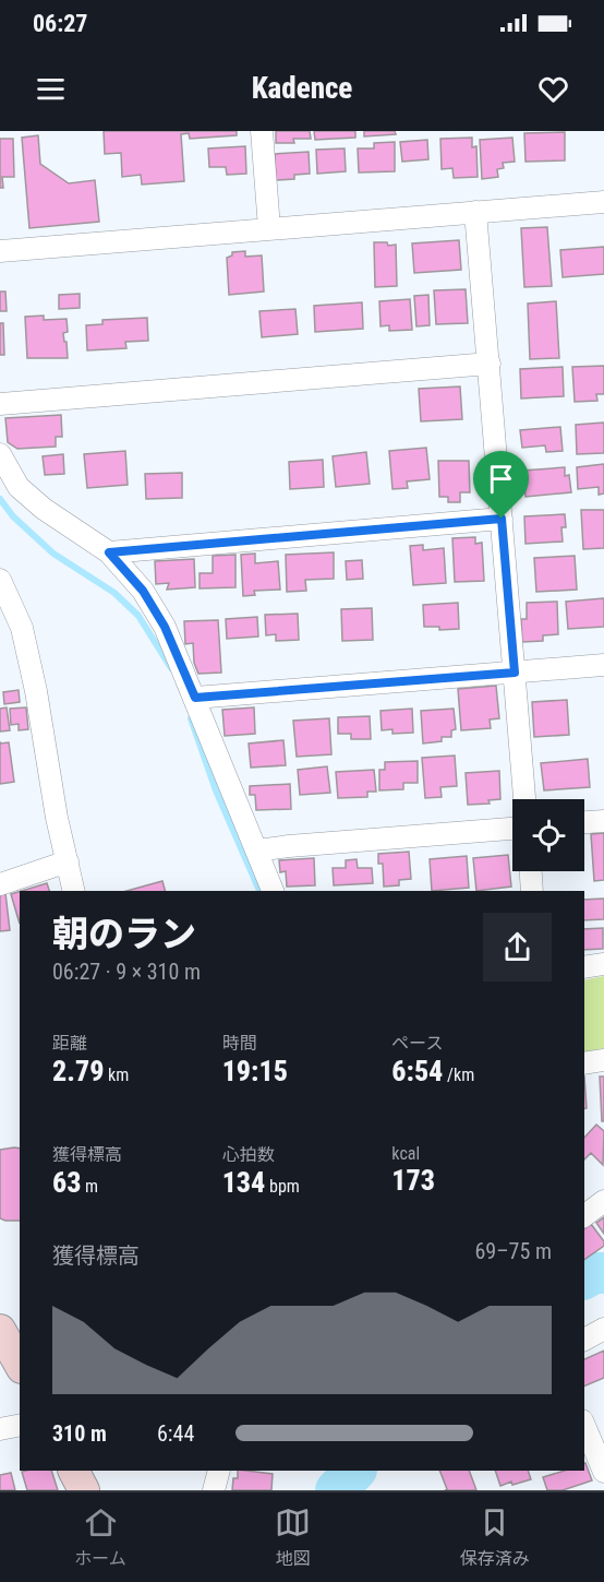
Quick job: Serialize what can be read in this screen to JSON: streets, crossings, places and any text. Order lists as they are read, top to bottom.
{
  "page": {
    "status": "06:27",
    "header": "Kadence",
    "heading": ["朝のラン", "06:27 · 9 × 310 m"],
    "stats": [
      ["距離", "2.79 km"],
      ["時間", "19:15"],
      ["ペース", "6:54 /km"],
      ["獲得標高", "63 m"],
      ["心拍数", "134 bpm"],
      ["kcal", "173"]
    ],
    "chart": ["獲得標高", "69–75 m"],
    "list": [
      {
        "name": "310 m",
        "note": "6:44"
      }
    ],
    "tabs": ["ホーム", "地図", "保存済み"]
  }
}
